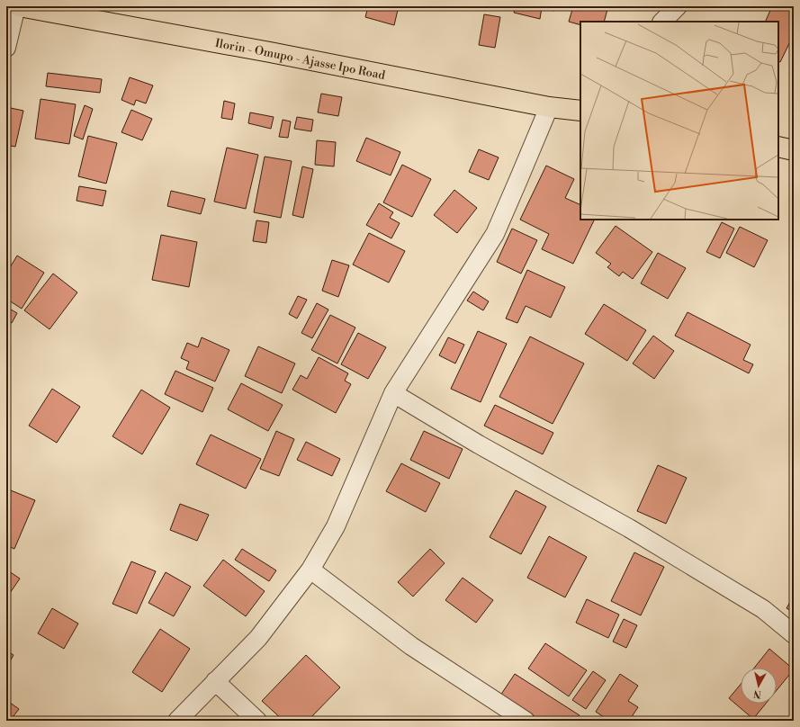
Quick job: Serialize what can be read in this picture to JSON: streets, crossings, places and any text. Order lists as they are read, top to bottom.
{
  "streets": {
    "highway": ["Ilorin - Omupo - Ajasse Ipo Road"]
  },
  "north": "bottom"
}
